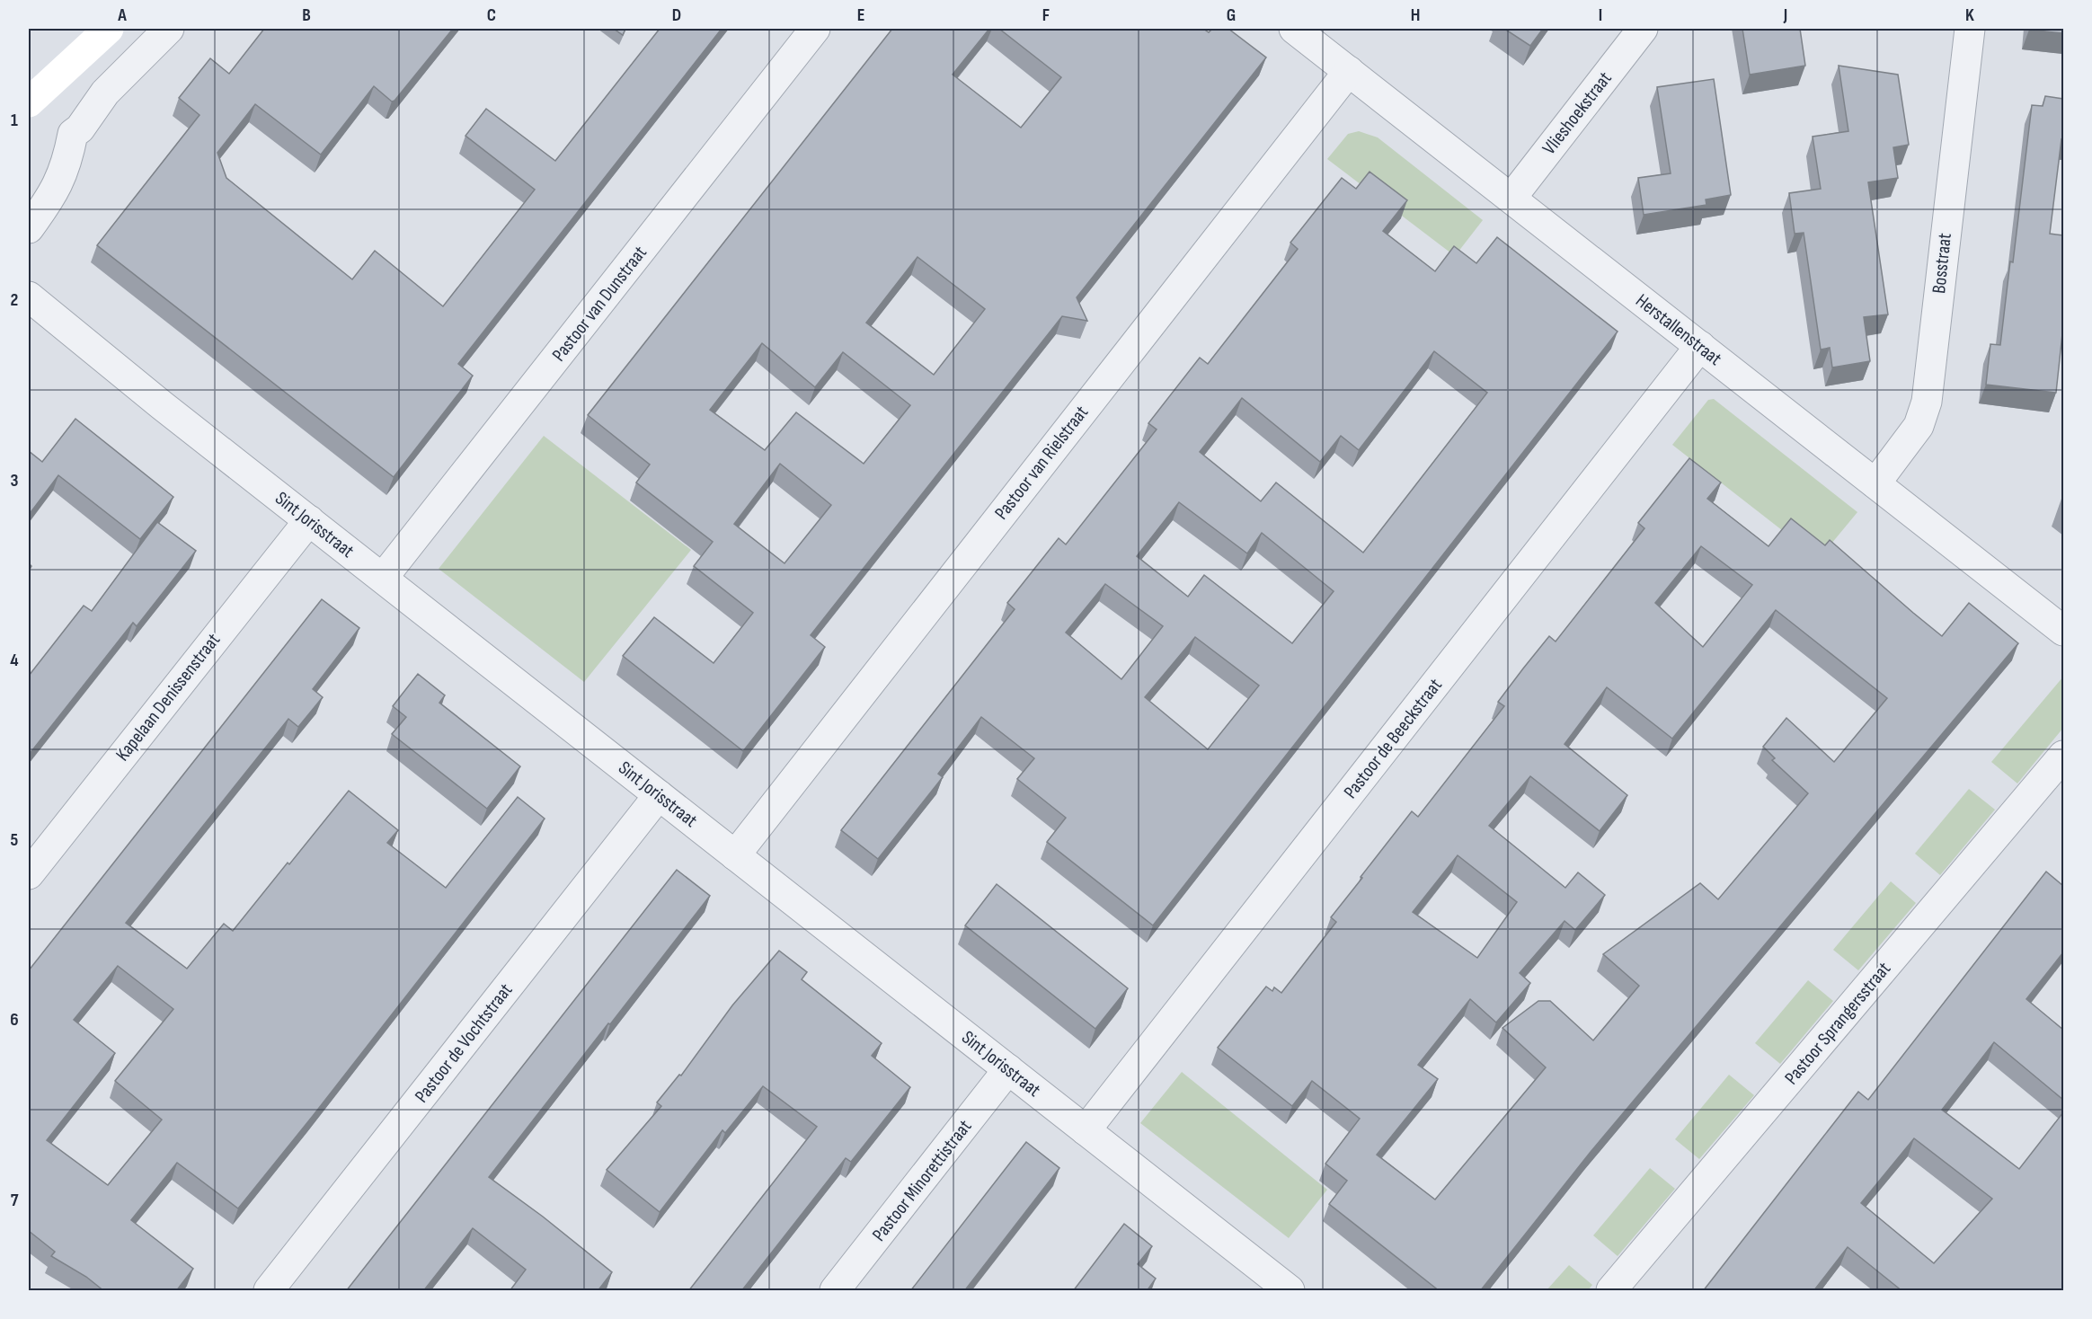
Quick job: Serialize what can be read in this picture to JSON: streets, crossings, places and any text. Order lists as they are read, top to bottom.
{
  "streets": {
    "street": [
      "Vlieshoekstraat",
      "Bosstraat",
      "Pastoor van Dunstraat",
      "Herstallenstraat",
      "Pastoor van Rielstraat",
      "Sint Jorisstraat",
      "Kapelaan Denissenstraat",
      "Pastoor de Beeckstraat",
      "Pastoor Sprangersstraat",
      "Pastoor de Vochtstraat",
      "Pastoor Minorettistraat"
    ]
  },
  "crossings": [
    ["Vlieshoekstraat", "Herstallenstraat"],
    ["Bosstraat", "Herstallenstraat"],
    ["Pastoor van Dunstraat", "Sint Jorisstraat"],
    ["Herstallenstraat", "Pastoor van Rielstraat"],
    ["Herstallenstraat", "Pastoor de Beeckstraat"],
    ["Pastoor van Rielstraat", "Sint Jorisstraat"],
    ["Sint Jorisstraat", "Kapelaan Denissenstraat"],
    ["Sint Jorisstraat", "Pastoor de Beeckstraat"],
    ["Sint Jorisstraat", "Pastoor de Vochtstraat"],
    ["Sint Jorisstraat", "Pastoor Minorettistraat"]
  ],
  "grid": {
    "columns": [
      "A",
      "B",
      "C",
      "D",
      "E",
      "F",
      "G",
      "H",
      "I",
      "J",
      "K"
    ],
    "rows": [
      "1",
      "2",
      "3",
      "4",
      "5",
      "6",
      "7"
    ]
  }
}
